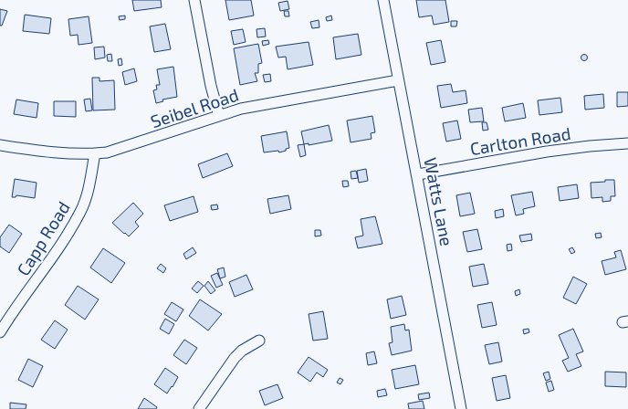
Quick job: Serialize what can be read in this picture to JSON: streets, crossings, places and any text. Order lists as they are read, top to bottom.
{
  "streets": {
    "street": [
      "Seibel Road",
      "Carlton Road",
      "Watts Lane",
      "Capp Road"
    ]
  },
  "crossings": [
    ["Seibel Road", "Watts Lane"],
    ["Seibel Road", "Capp Road"],
    ["Carlton Road", "Watts Lane"]
  ]
}
